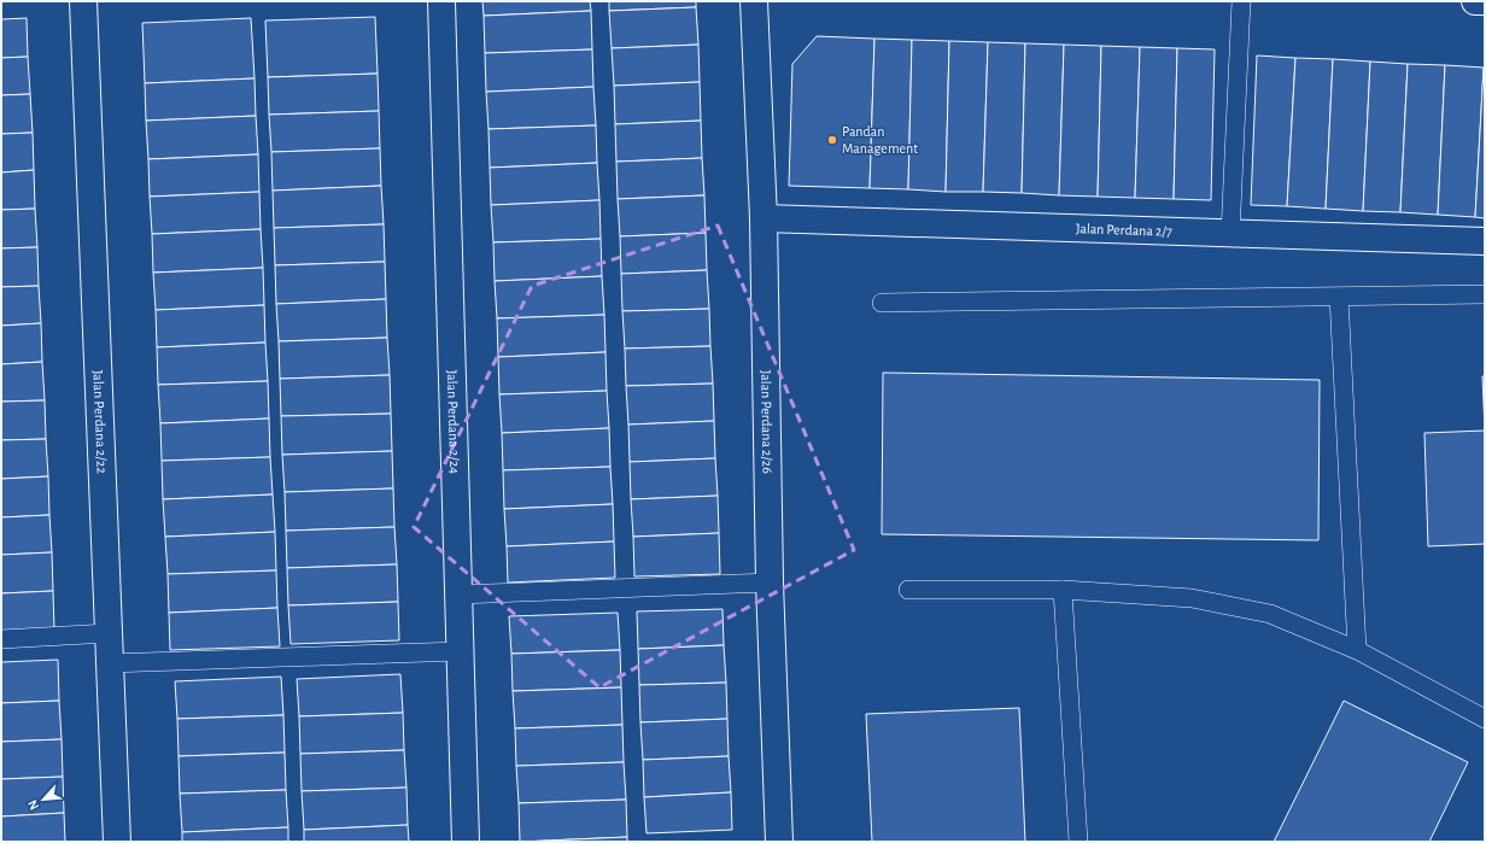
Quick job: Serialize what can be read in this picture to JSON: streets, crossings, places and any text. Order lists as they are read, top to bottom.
{
  "streets": {
    "street": [
      "Jalan Perdana 2/7",
      "Jalan Perdana 2/24",
      "Jalan Perdana 2/26",
      "Jalan Perdana 2/22"
    ]
  },
  "crossings": [
    ["Jalan Perdana 2/7", "Jalan Perdana 2/26"]
  ],
  "places": ["Pandan Management"],
  "north": "bottom left"
}
